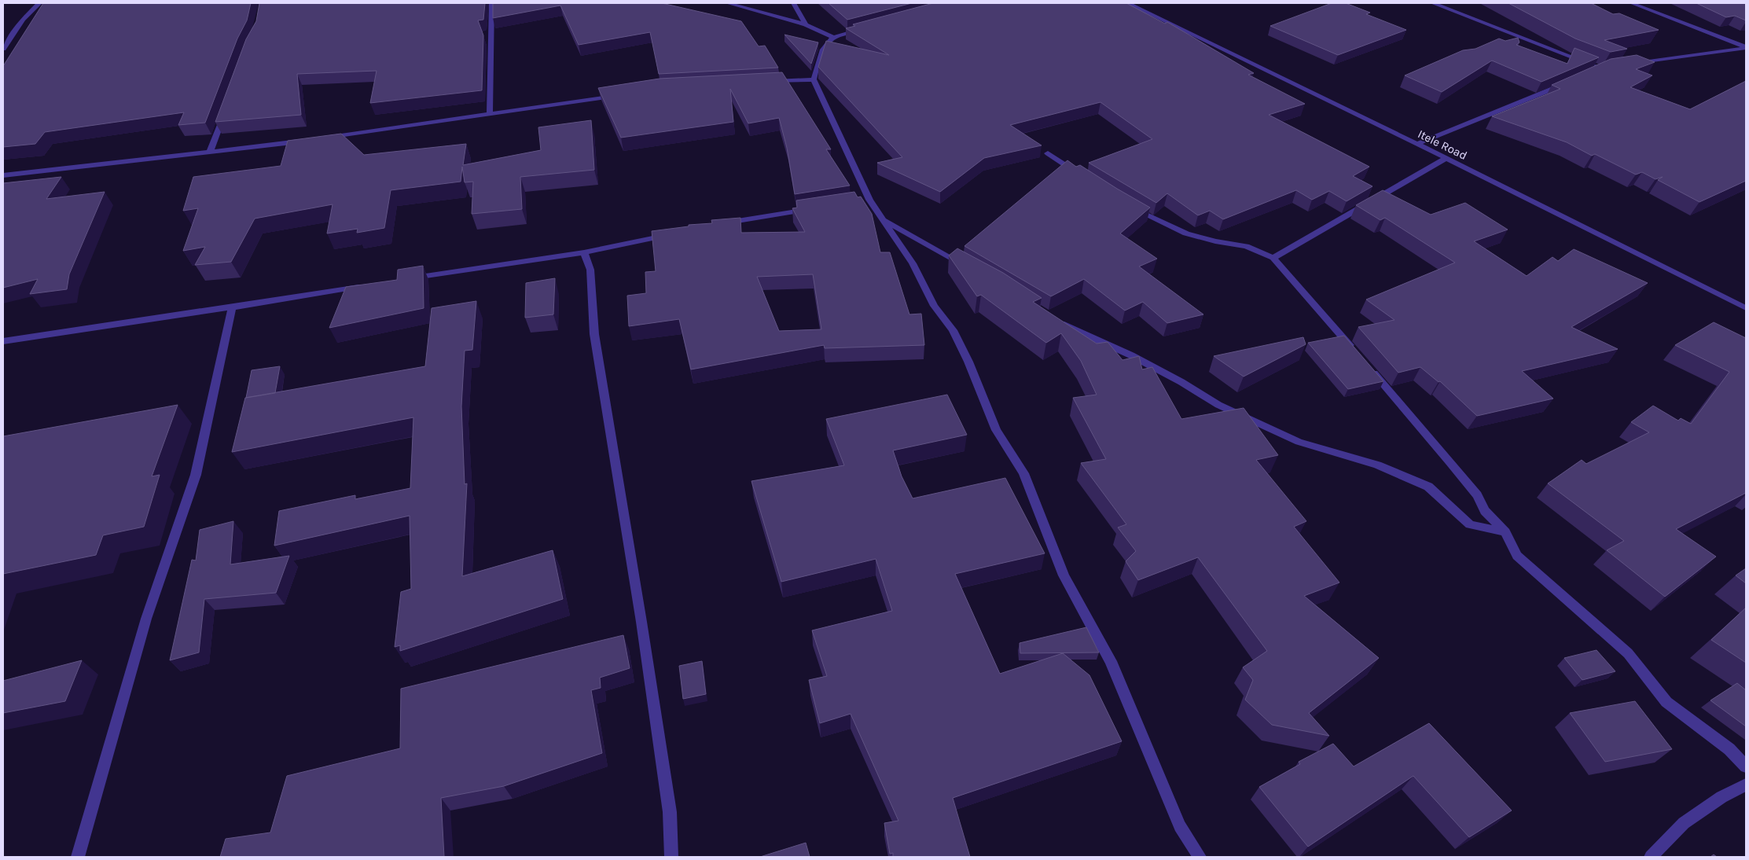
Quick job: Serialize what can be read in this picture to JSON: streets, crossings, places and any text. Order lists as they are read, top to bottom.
{
  "streets": {
    "street": ["Itele Road"]
  }
}
